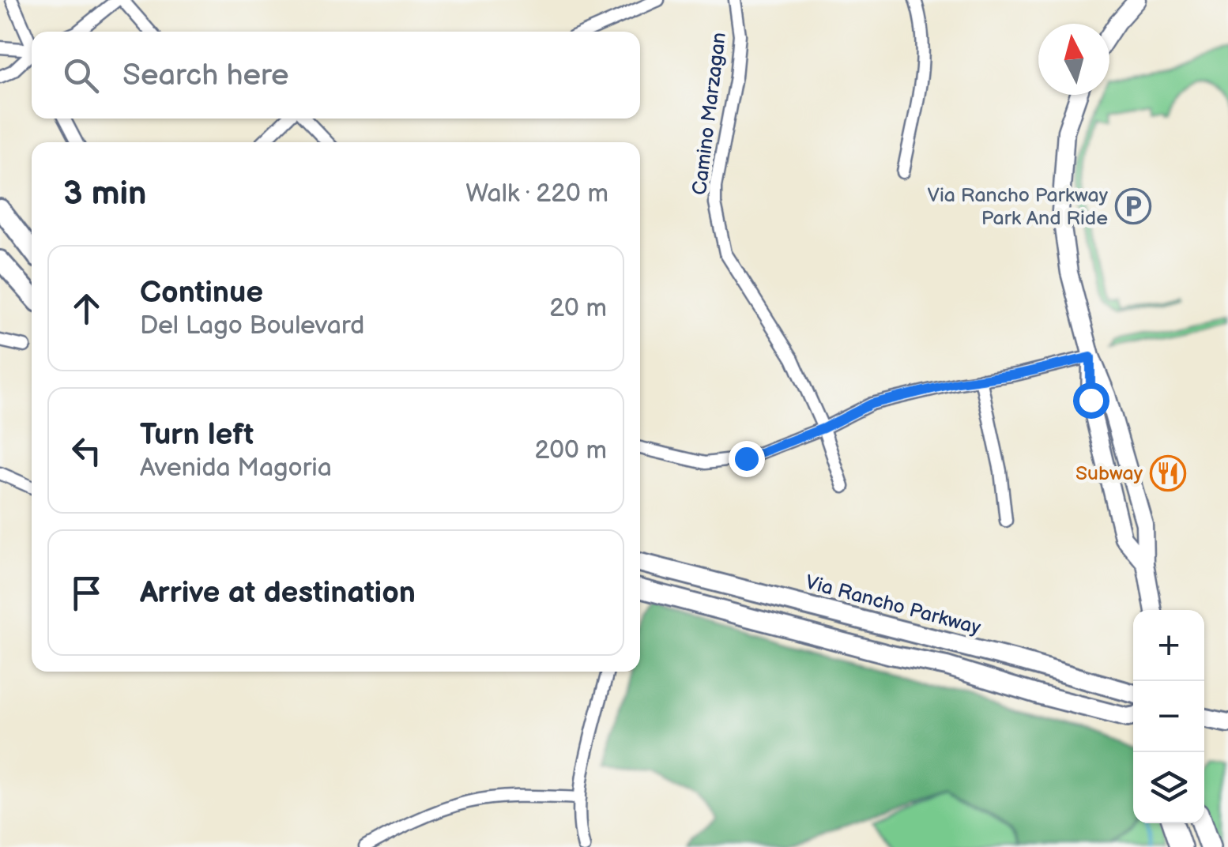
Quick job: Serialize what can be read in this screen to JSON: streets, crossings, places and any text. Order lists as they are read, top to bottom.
{
  "streets": {
    "main road": ["Via Rancho Parkway"],
    "street": ["Camino Marzagan"]
  },
  "places": {
    "parking": ["Via Rancho Parkway Park And Ride"],
    "restaurant": ["Subway"]
  },
  "north": "top",
  "page": {
    "search": "Search here",
    "heading": ["3 min", "Walk · 220 m"],
    "list": [
      ["Continue", "Del Lago Boulevard", "20 m"],
      ["Turn left", "Avenida Magoria", "200 m"],
      "Arrive at destination"
    ],
    "map_buttons": ["+", "−"]
  }
}
